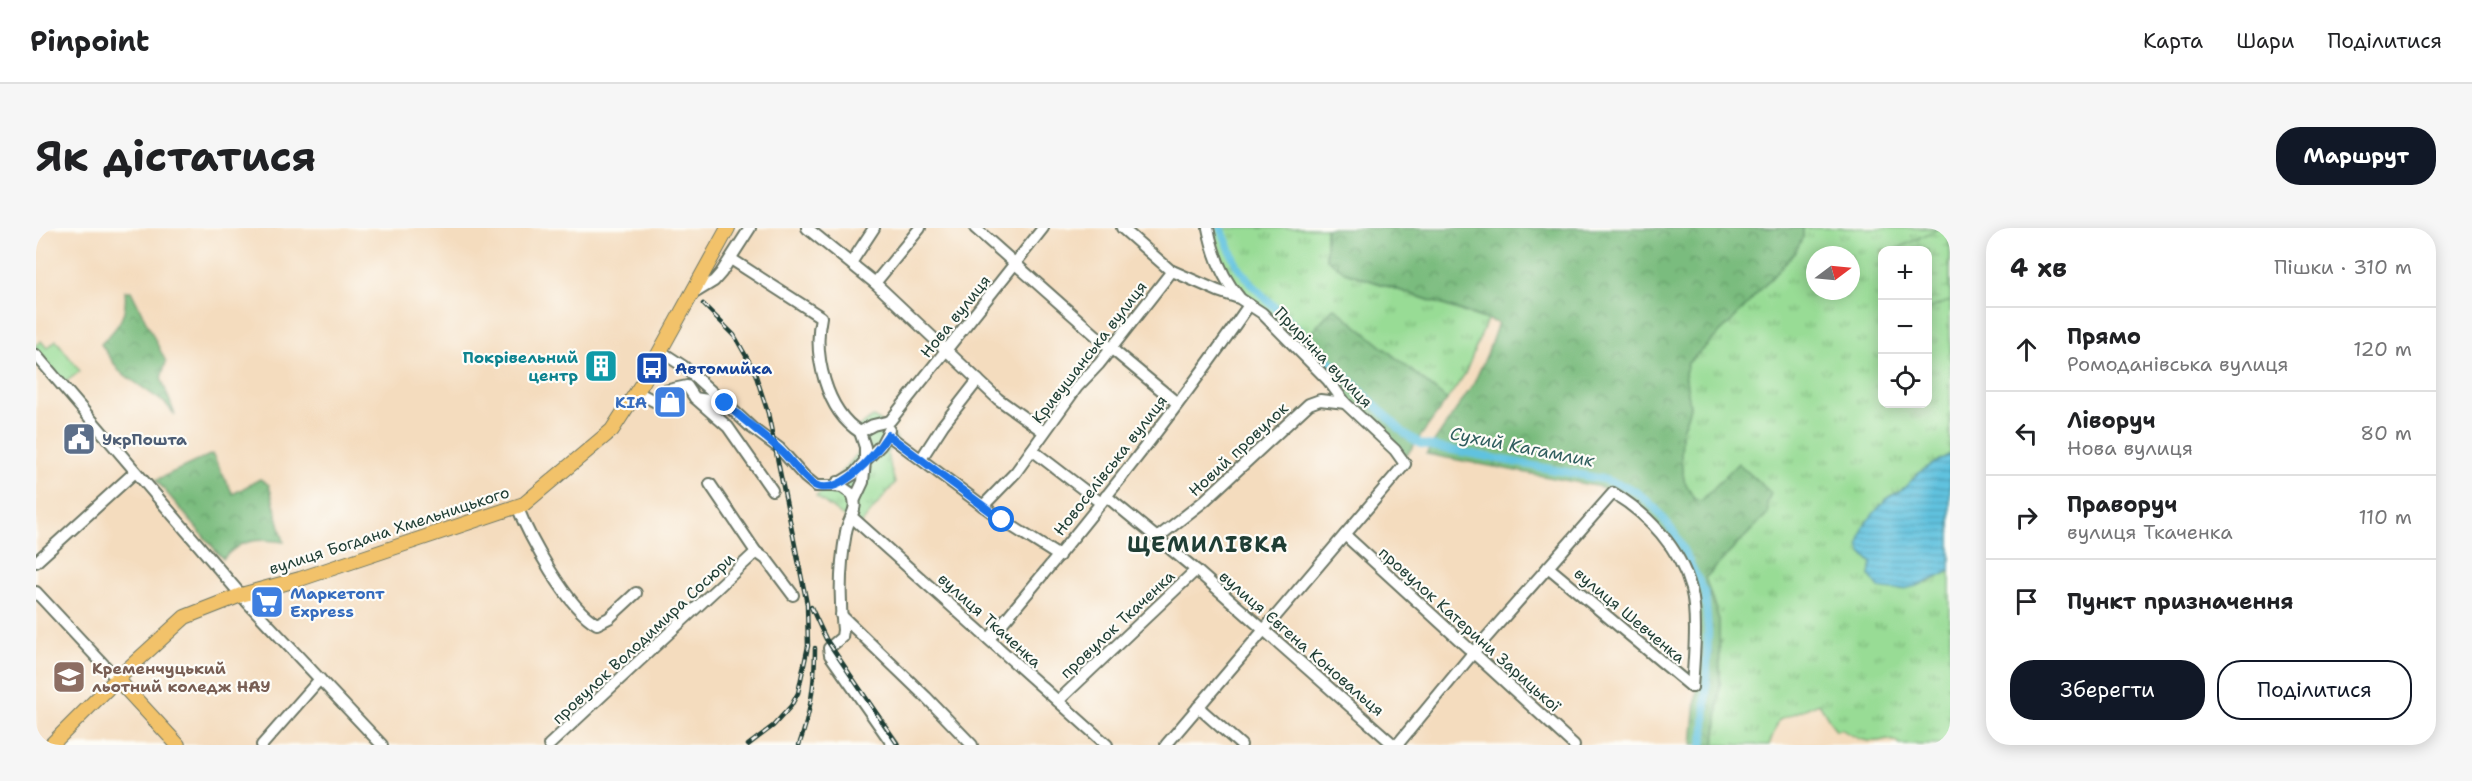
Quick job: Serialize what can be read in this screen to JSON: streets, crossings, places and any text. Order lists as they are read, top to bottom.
{
  "streets": {
    "main road": ["вулиця Богдана Хмельницького"],
    "street": [
      "Нова вулиця",
      "Кривушанська вулиця",
      "Прирічна вулиця",
      "Новий провулок",
      "Новоселівська вулиця",
      "вулиця Шевченка",
      "вулиця Ткаченка",
      "провулок Ткаченка",
      "провулок Катерини Зарицької",
      "провулок Володимира Сосюри",
      "вулиця Євгена Коновальця"
    ]
  },
  "crossings": [
    ["Кривушанська вулиця", "Прирічна вулиця"],
    ["Кривушанська вулиця", "вулиця Євгена Коновальця"],
    ["Прирічна вулиця", "Новий провулок"],
    ["Прирічна вулиця", "Новоселівська вулиця"],
    ["Прирічна вулиця", "провулок Катерини Зарицької"],
    ["Новий провулок", "вулиця Євгена Коновальця"],
    ["Новоселівська вулиця", "вулиця Ткаченка"],
    ["Новоселівська вулиця", "вулиця Євгена Коновальця"],
    ["вулиця Шевченка", "провулок Катерини Зарицької"],
    ["вулиця Шевченка", "вулиця Євгена Коновальця"],
    ["вулиця Ткаченка", "провулок Ткаченка"],
    ["провулок Ткаченка", "вулиця Євгена Коновальця"]
  ],
  "districts": ["ЩЕМИЛІВКА"],
  "water": ["Сухий Кагамлик"],
  "places": {
    "building": ["Покрівельний центр"],
    "bus stop": ["Автомийка"],
    "shop": ["KIA"],
    "public building": ["УкрПошта"],
    "supermarket": ["Маркетопт Express"],
    "school or university": ["Кременчуцький льотний коледж НАУ"]
  },
  "north": "right",
  "page": {
    "header": "Pinpoint",
    "nav": ["Карта", "Шари", "Поділитися"],
    "buttons": [
      "Маршрут",
      ["Зберегти", "Поділитися"]
    ],
    "title": "Як дістатися",
    "heading": ["4 хв", "Пішки · 310 m"],
    "map_buttons": ["+", "−"],
    "list": [
      ["Прямо", "Ромоданівська вулиця", "120 m"],
      ["Ліворуч", "Нова вулиця", "80 m"],
      ["Праворуч", "вулиця Ткаченка", "110 m"],
      "Пункт призначення"
    ]
  }
}
